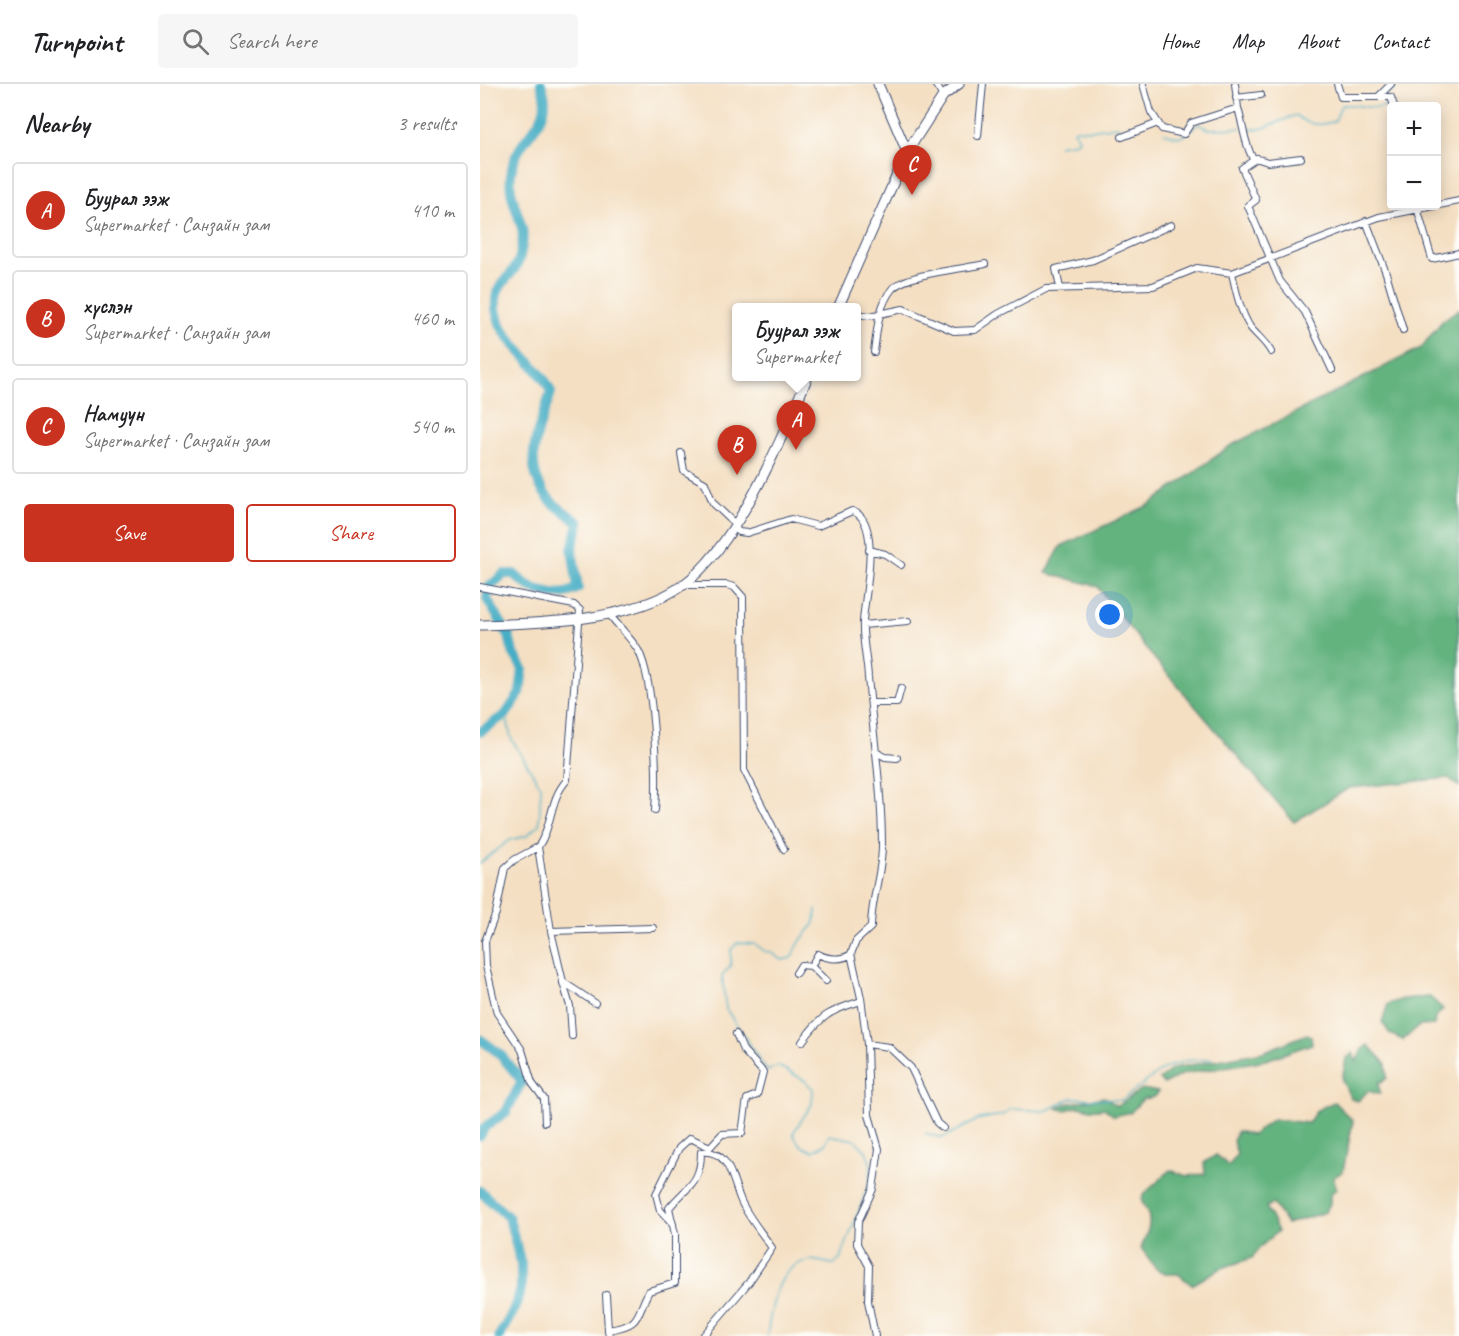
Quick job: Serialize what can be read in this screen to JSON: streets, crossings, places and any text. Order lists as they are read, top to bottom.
{
  "page": {
    "header": "Turnpoint",
    "search": "Search here",
    "nav": [
      "Home",
      "Map",
      "About",
      "Contact"
    ],
    "heading": ["Nearby", "3 results"],
    "map_buttons": ["+", "−"],
    "pins": ["C", "A", "B"],
    "list": [
      {
        "mark": "A",
        "name": "Буурал ээж",
        "note": "Supermarket · Санзайн зам",
        "value": "410 m"
      },
      {
        "mark": "B",
        "name": "хүслэн",
        "note": "Supermarket · Санзайн зам",
        "value": "460 m"
      },
      {
        "mark": "C",
        "name": "Намуун",
        "note": "Supermarket · Санзайн зам",
        "value": "540 m"
      }
    ],
    "popup": ["Буурал ээж", "Supermarket"],
    "buttons": ["Save", "Share"]
  }
}
